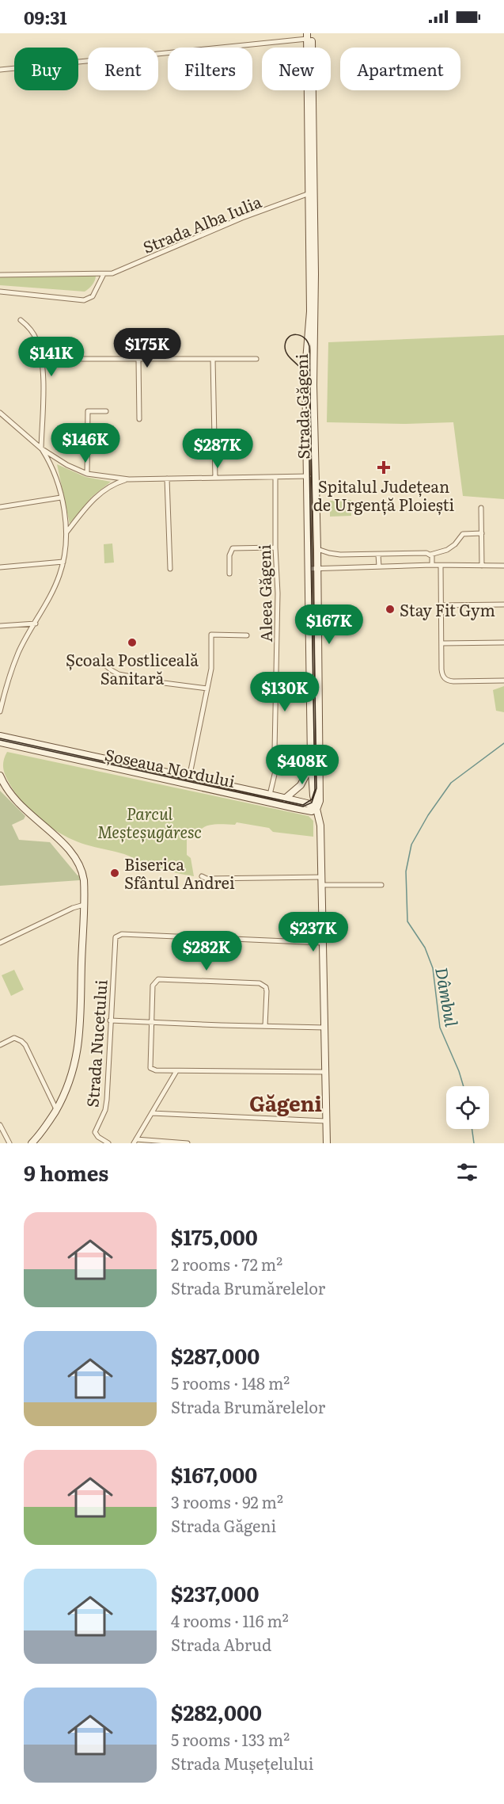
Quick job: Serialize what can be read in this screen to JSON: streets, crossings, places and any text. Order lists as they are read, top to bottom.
{
  "streets": {
    "main road": ["Strada Găgeni", "Șoseaua Nordului"],
    "street": ["Strada Alba Iulia", "Aleea Găgeni", "Strada Nucetului"]
  },
  "crossings": [
    ["Strada Alba Iulia", "Strada Găgeni"],
    ["Strada Găgeni", "Șoseaua Nordului"],
    ["Strada Găgeni", "Strada Nucetului"],
    ["Aleea Găgeni", "Șoseaua Nordului"]
  ],
  "districts": ["Găgeni"],
  "water": ["Dâmbul"],
  "parks": ["Parcul Meșteșugăresc"],
  "places": {
    "health": ["Spitalul Județean de Urgență Ploiești"],
    "other": ["Stay Fit Gym", "Școala Postliceală Sanitară", "Biserica Sfântul Andrei"]
  },
  "page": {
    "status": "09:31",
    "chip": [
      "Buy",
      "Rent",
      "Filters",
      "New",
      "Apartment"
    ],
    "price": [
      "$175K",
      "$141K",
      "$146K",
      "$287K",
      "$167K",
      "$130K",
      "$408K",
      "$237K",
      "$282K"
    ],
    "heading": "9 homes",
    "list": [
      {
        "name": "$175,000",
        "note": "2 rooms · 72 m² · Strada Brumărelelor"
      },
      {
        "name": "$287,000",
        "note": "5 rooms · 148 m² · Strada Brumărelelor"
      },
      {
        "name": "$167,000",
        "note": "3 rooms · 92 m² · Strada Găgeni"
      },
      {
        "name": "$237,000",
        "note": "4 rooms · 116 m² · Strada Abrud"
      },
      {
        "name": "$282,000",
        "note": "5 rooms · 133 m² · Strada Mușețelului"
      }
    ]
  }
}
